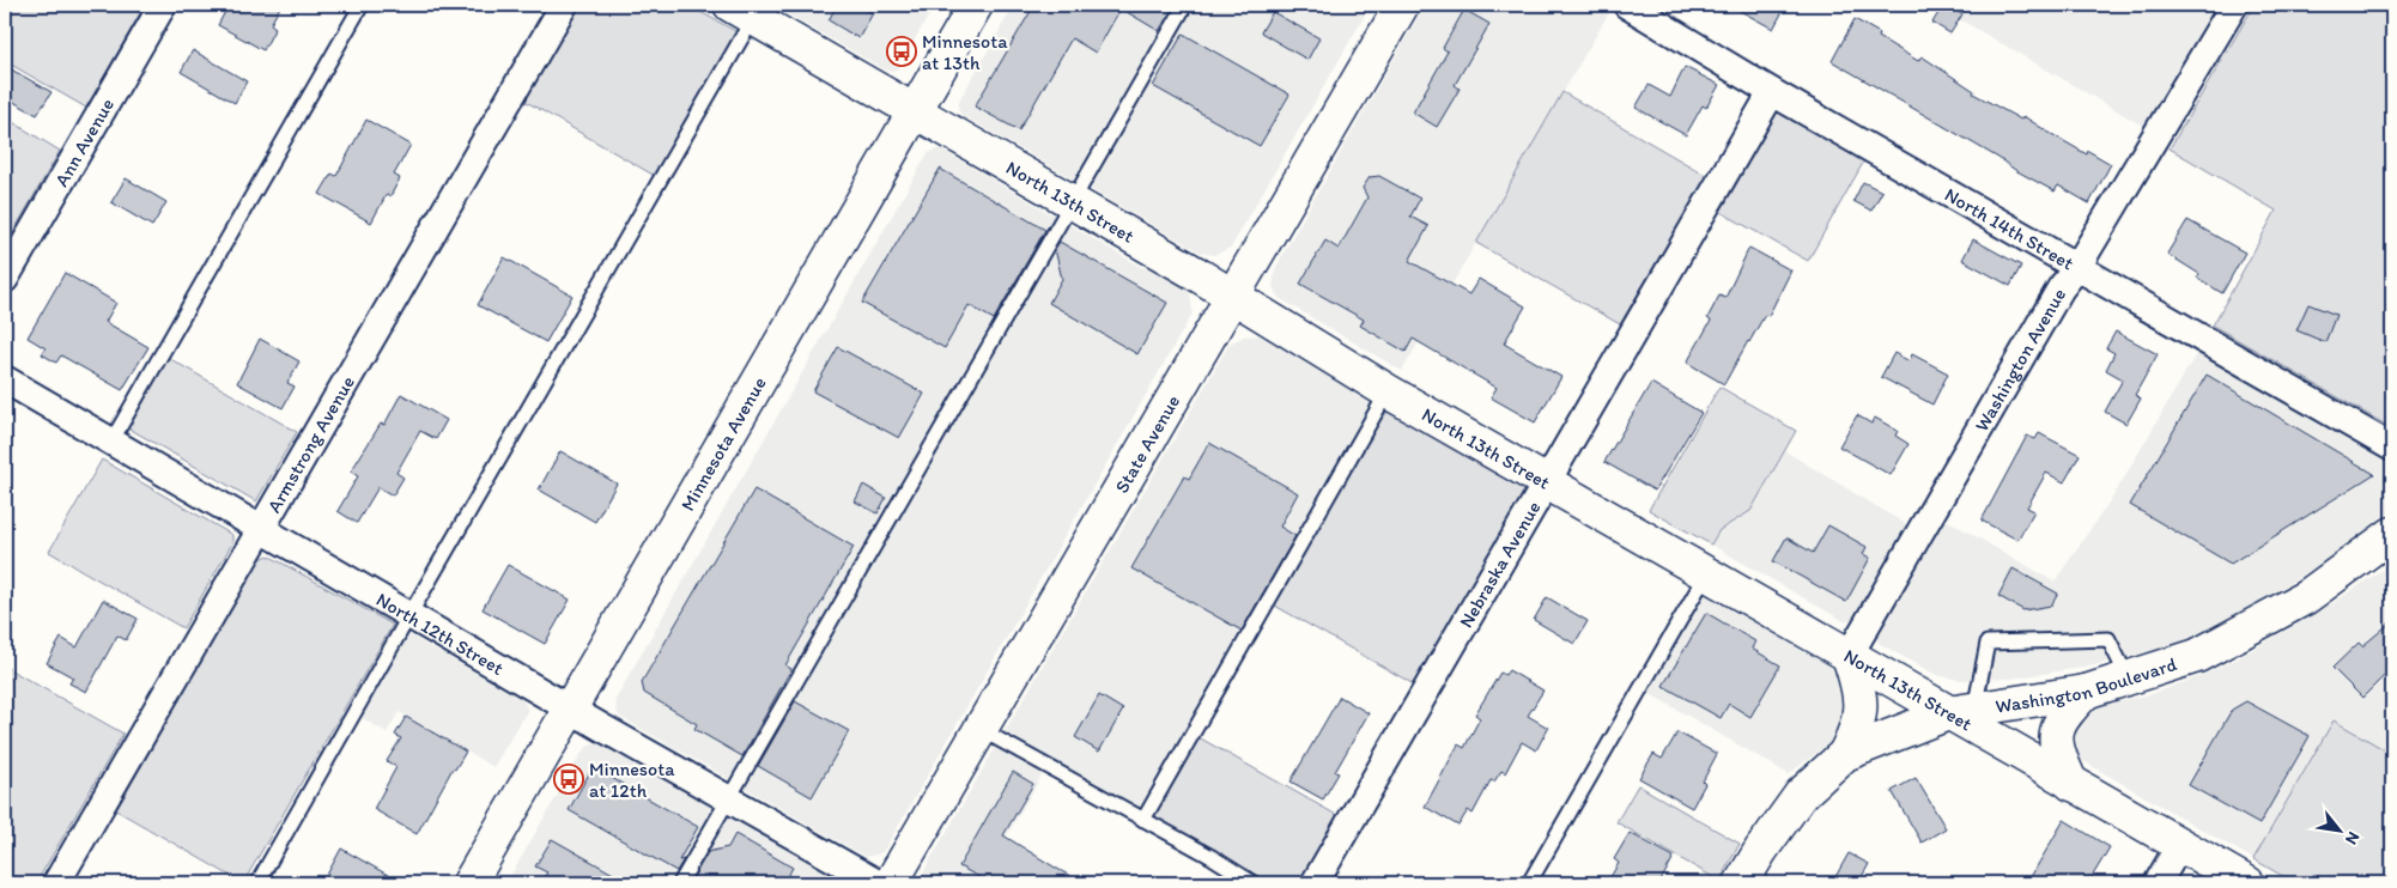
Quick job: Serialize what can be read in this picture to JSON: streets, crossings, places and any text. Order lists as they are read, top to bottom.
{
  "streets": {
    "street": [
      "Ann Avenue",
      "North 13th Street",
      "North 14th Street",
      "Washington Avenue",
      "Armstrong Avenue",
      "Minnesota Avenue",
      "State Avenue",
      "Nebraska Avenue",
      "North 12th Street",
      "Washington Boulevard"
    ]
  },
  "crossings": [
    ["North 13th Street", "Washington Avenue"],
    ["North 13th Street", "Minnesota Avenue"],
    ["North 13th Street", "State Avenue"],
    ["North 13th Street", "Nebraska Avenue"],
    ["North 13th Street", "Washington Boulevard"],
    ["North 14th Street", "Washington Avenue"],
    ["North 14th Street", "Nebraska Avenue"],
    ["Armstrong Avenue", "North 12th Street"],
    ["Minnesota Avenue", "North 12th Street"]
  ],
  "places": {
    "bus stop": ["Minnesota at 13th", "Minnesota at 12th"]
  },
  "north": "bottom right"
}
